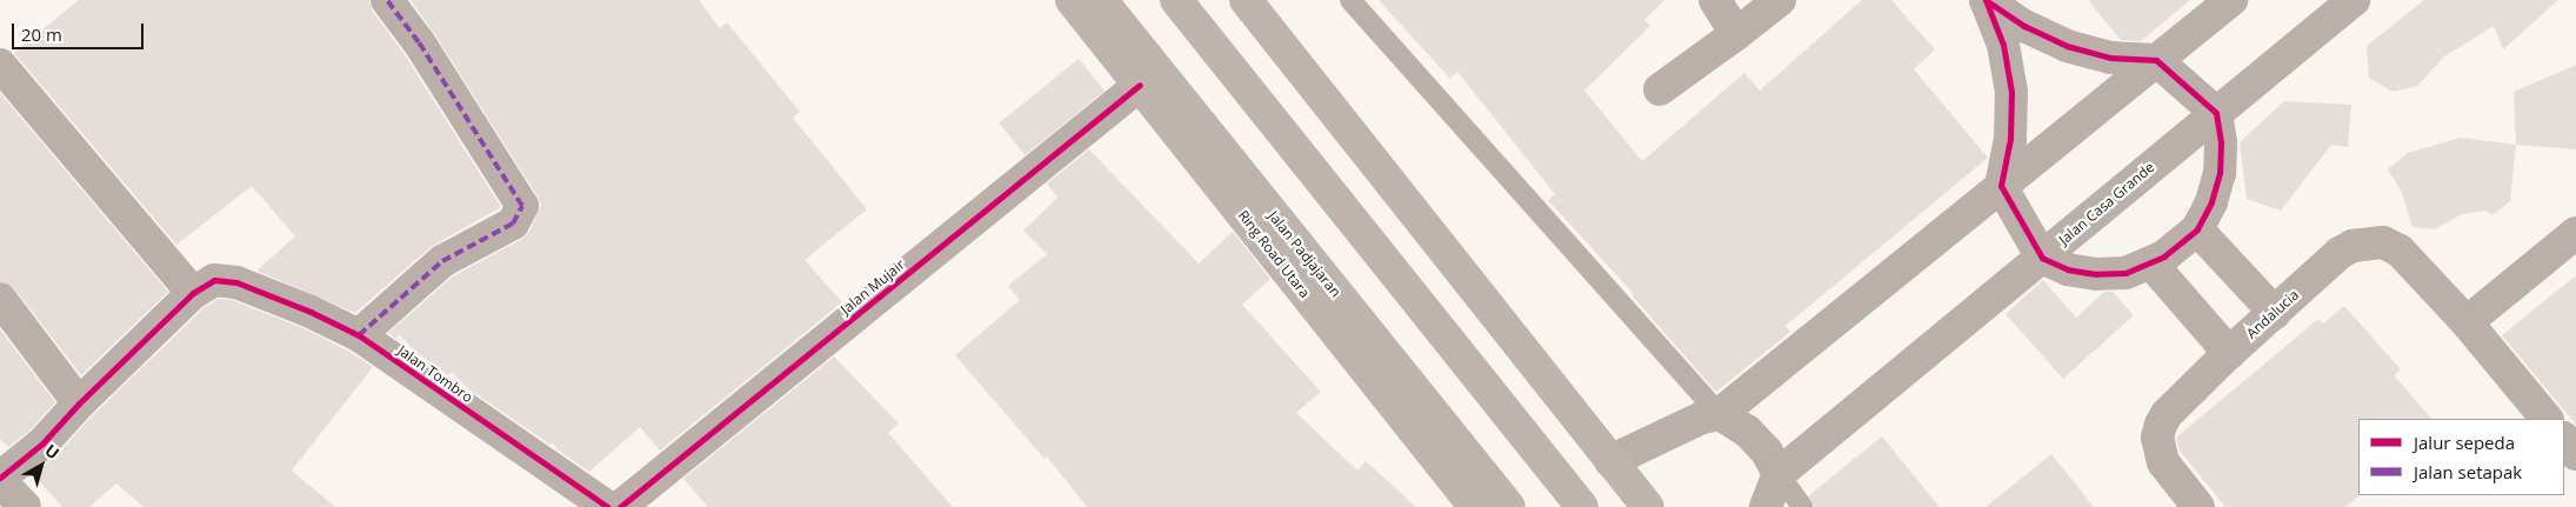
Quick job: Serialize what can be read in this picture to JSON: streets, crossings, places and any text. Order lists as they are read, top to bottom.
{
  "streets": {
    "highway": ["Ring Road Utara", "Jalan Padjajaran"],
    "street": [
      "Jalan Casa Grande",
      "Jalan Mujair",
      "Andalucia",
      "Jalan Tombro"
    ]
  },
  "crossings": [
    ["Ring Road Utara", "Jalan Padjajaran"],
    ["Ring Road Utara", "Jalan Mujair"]
  ],
  "legend": ["Jalur sepeda", "Jalan setapak"],
  "scale_bar": "20 m",
  "north": "top right"
}
